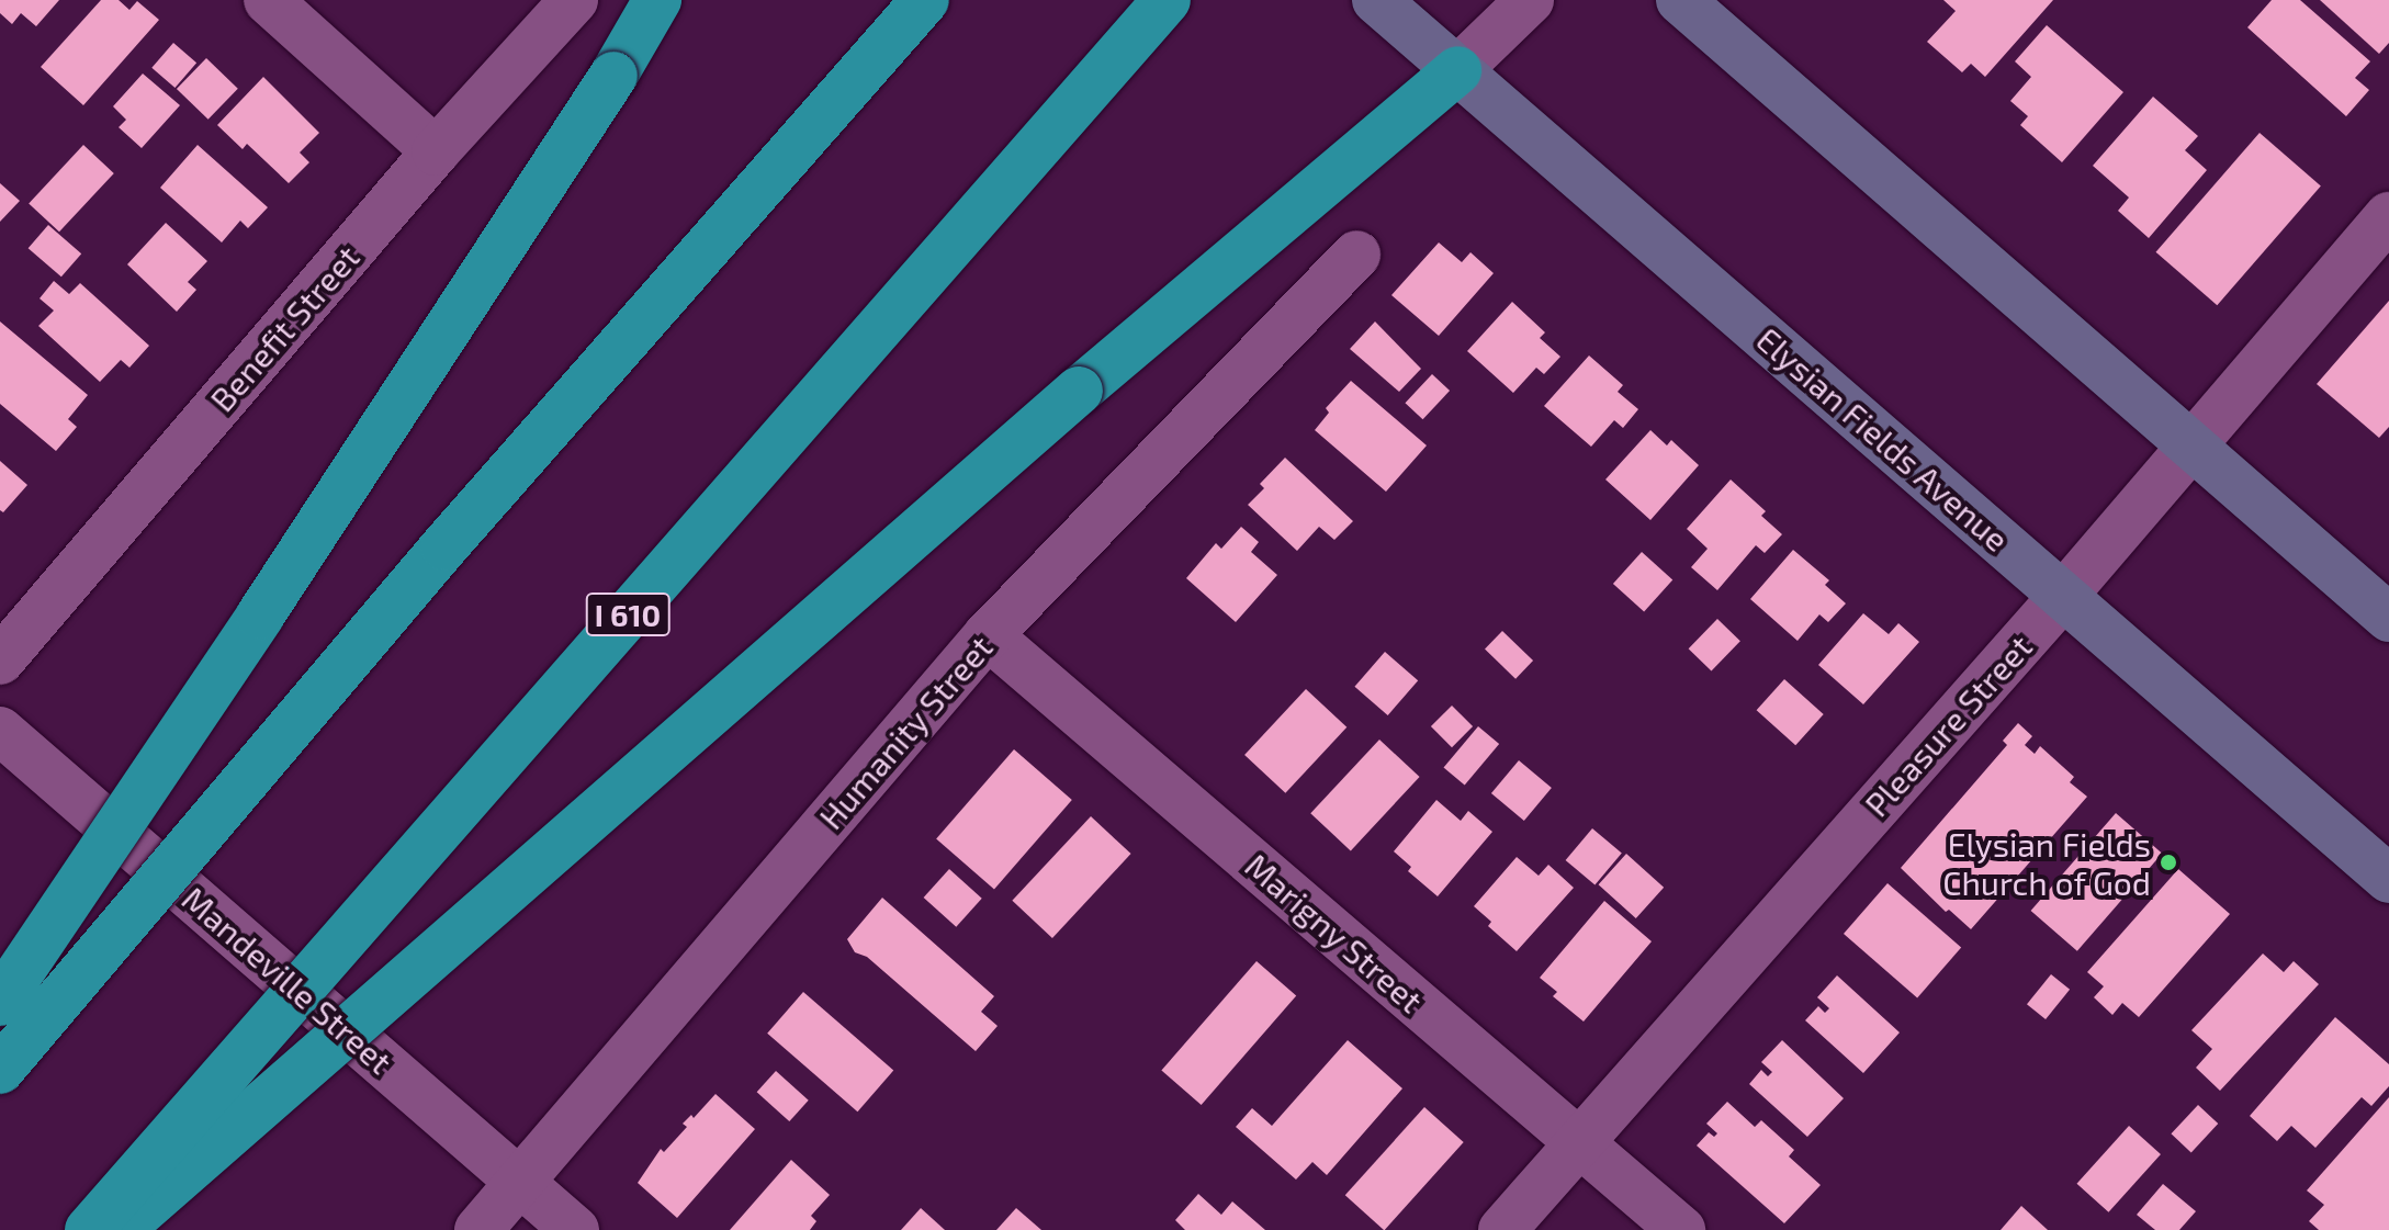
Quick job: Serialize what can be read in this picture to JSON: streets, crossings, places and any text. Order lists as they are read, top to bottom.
{
  "streets": {
    "highway": ["I 610"],
    "main road": ["Elysian Fields Avenue"],
    "street": [
      "Benefit Street",
      "Pleasure Street",
      "Humanity Street",
      "Marigny Street",
      "Mandeville Street"
    ]
  },
  "crossings": [
    ["Elysian Fields Avenue", "Pleasure Street"],
    ["Pleasure Street", "Marigny Street"],
    ["Humanity Street", "Marigny Street"],
    ["Humanity Street", "Mandeville Street"]
  ],
  "places": ["Elysian Fields Church of God"]
}
